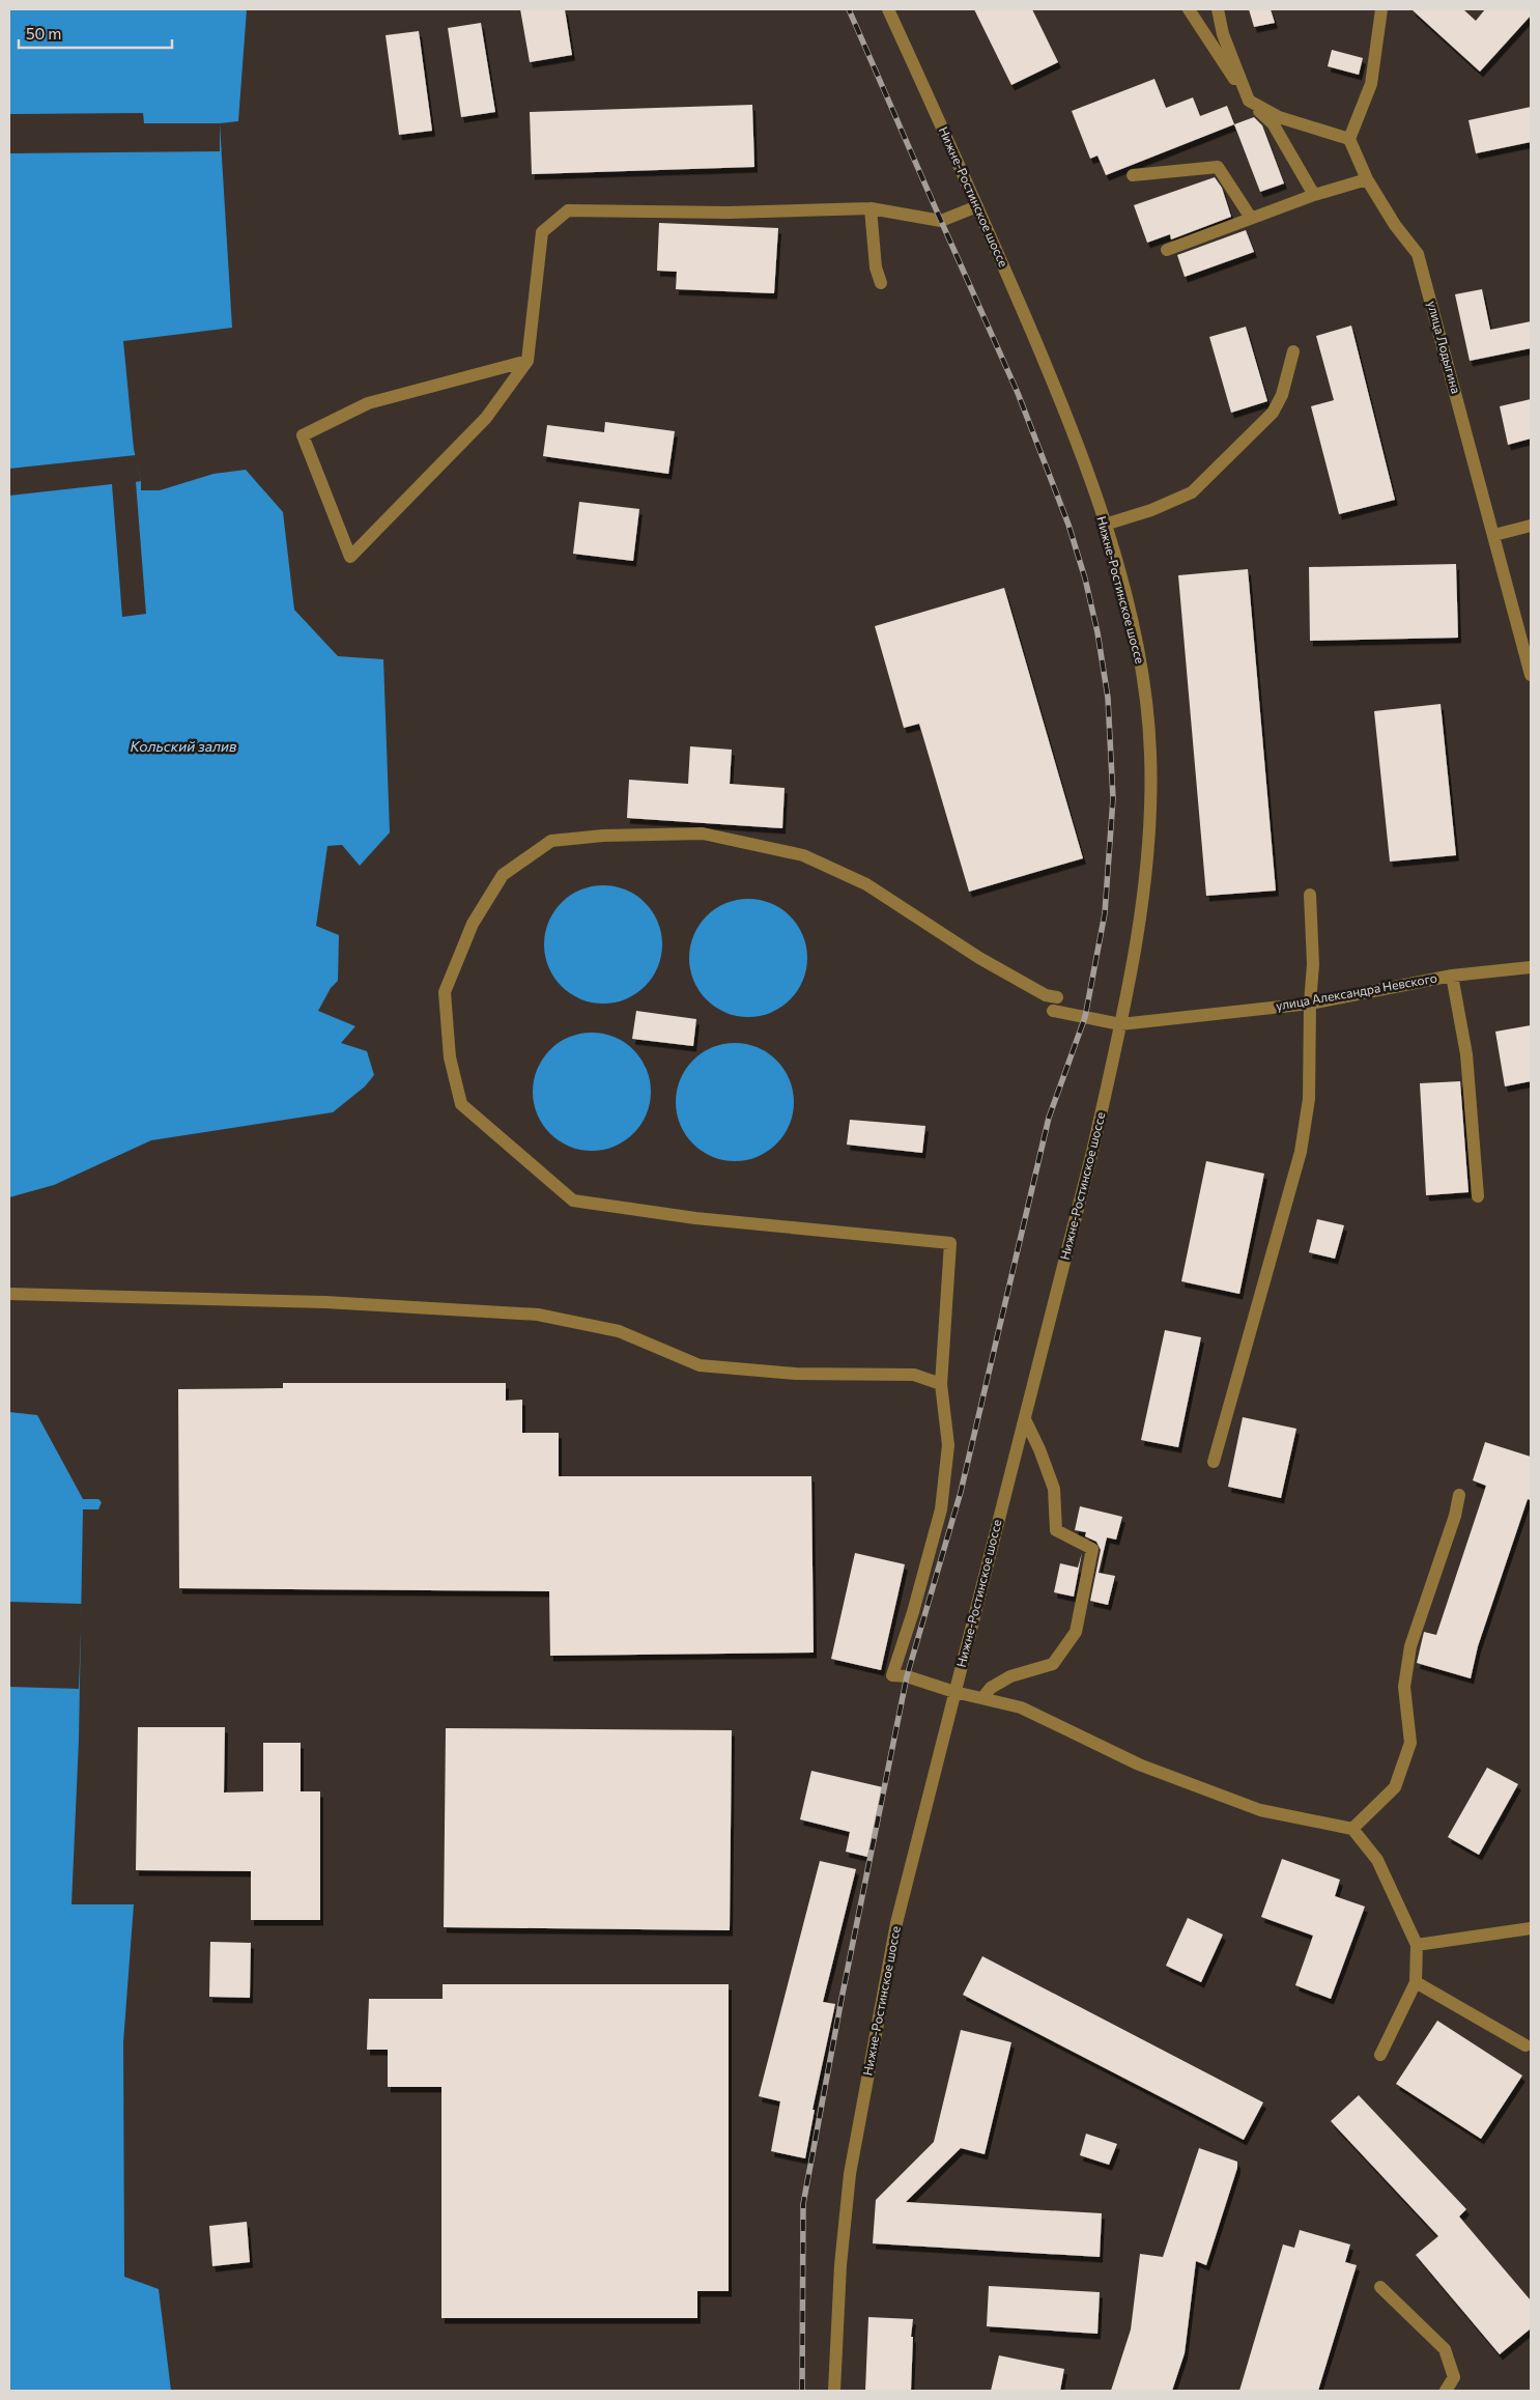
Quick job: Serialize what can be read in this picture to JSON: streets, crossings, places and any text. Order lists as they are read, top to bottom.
{
  "streets": {
    "street": ["Нижне-Ростинское шоссе", "улица Лодыгина", "улица Александра Невского"]
  },
  "crossings": [
    ["Нижне-Ростинское шоссе", "улица Александра Невского"]
  ],
  "water": ["Кольский залив"],
  "scale_bar": "50 m"
}
